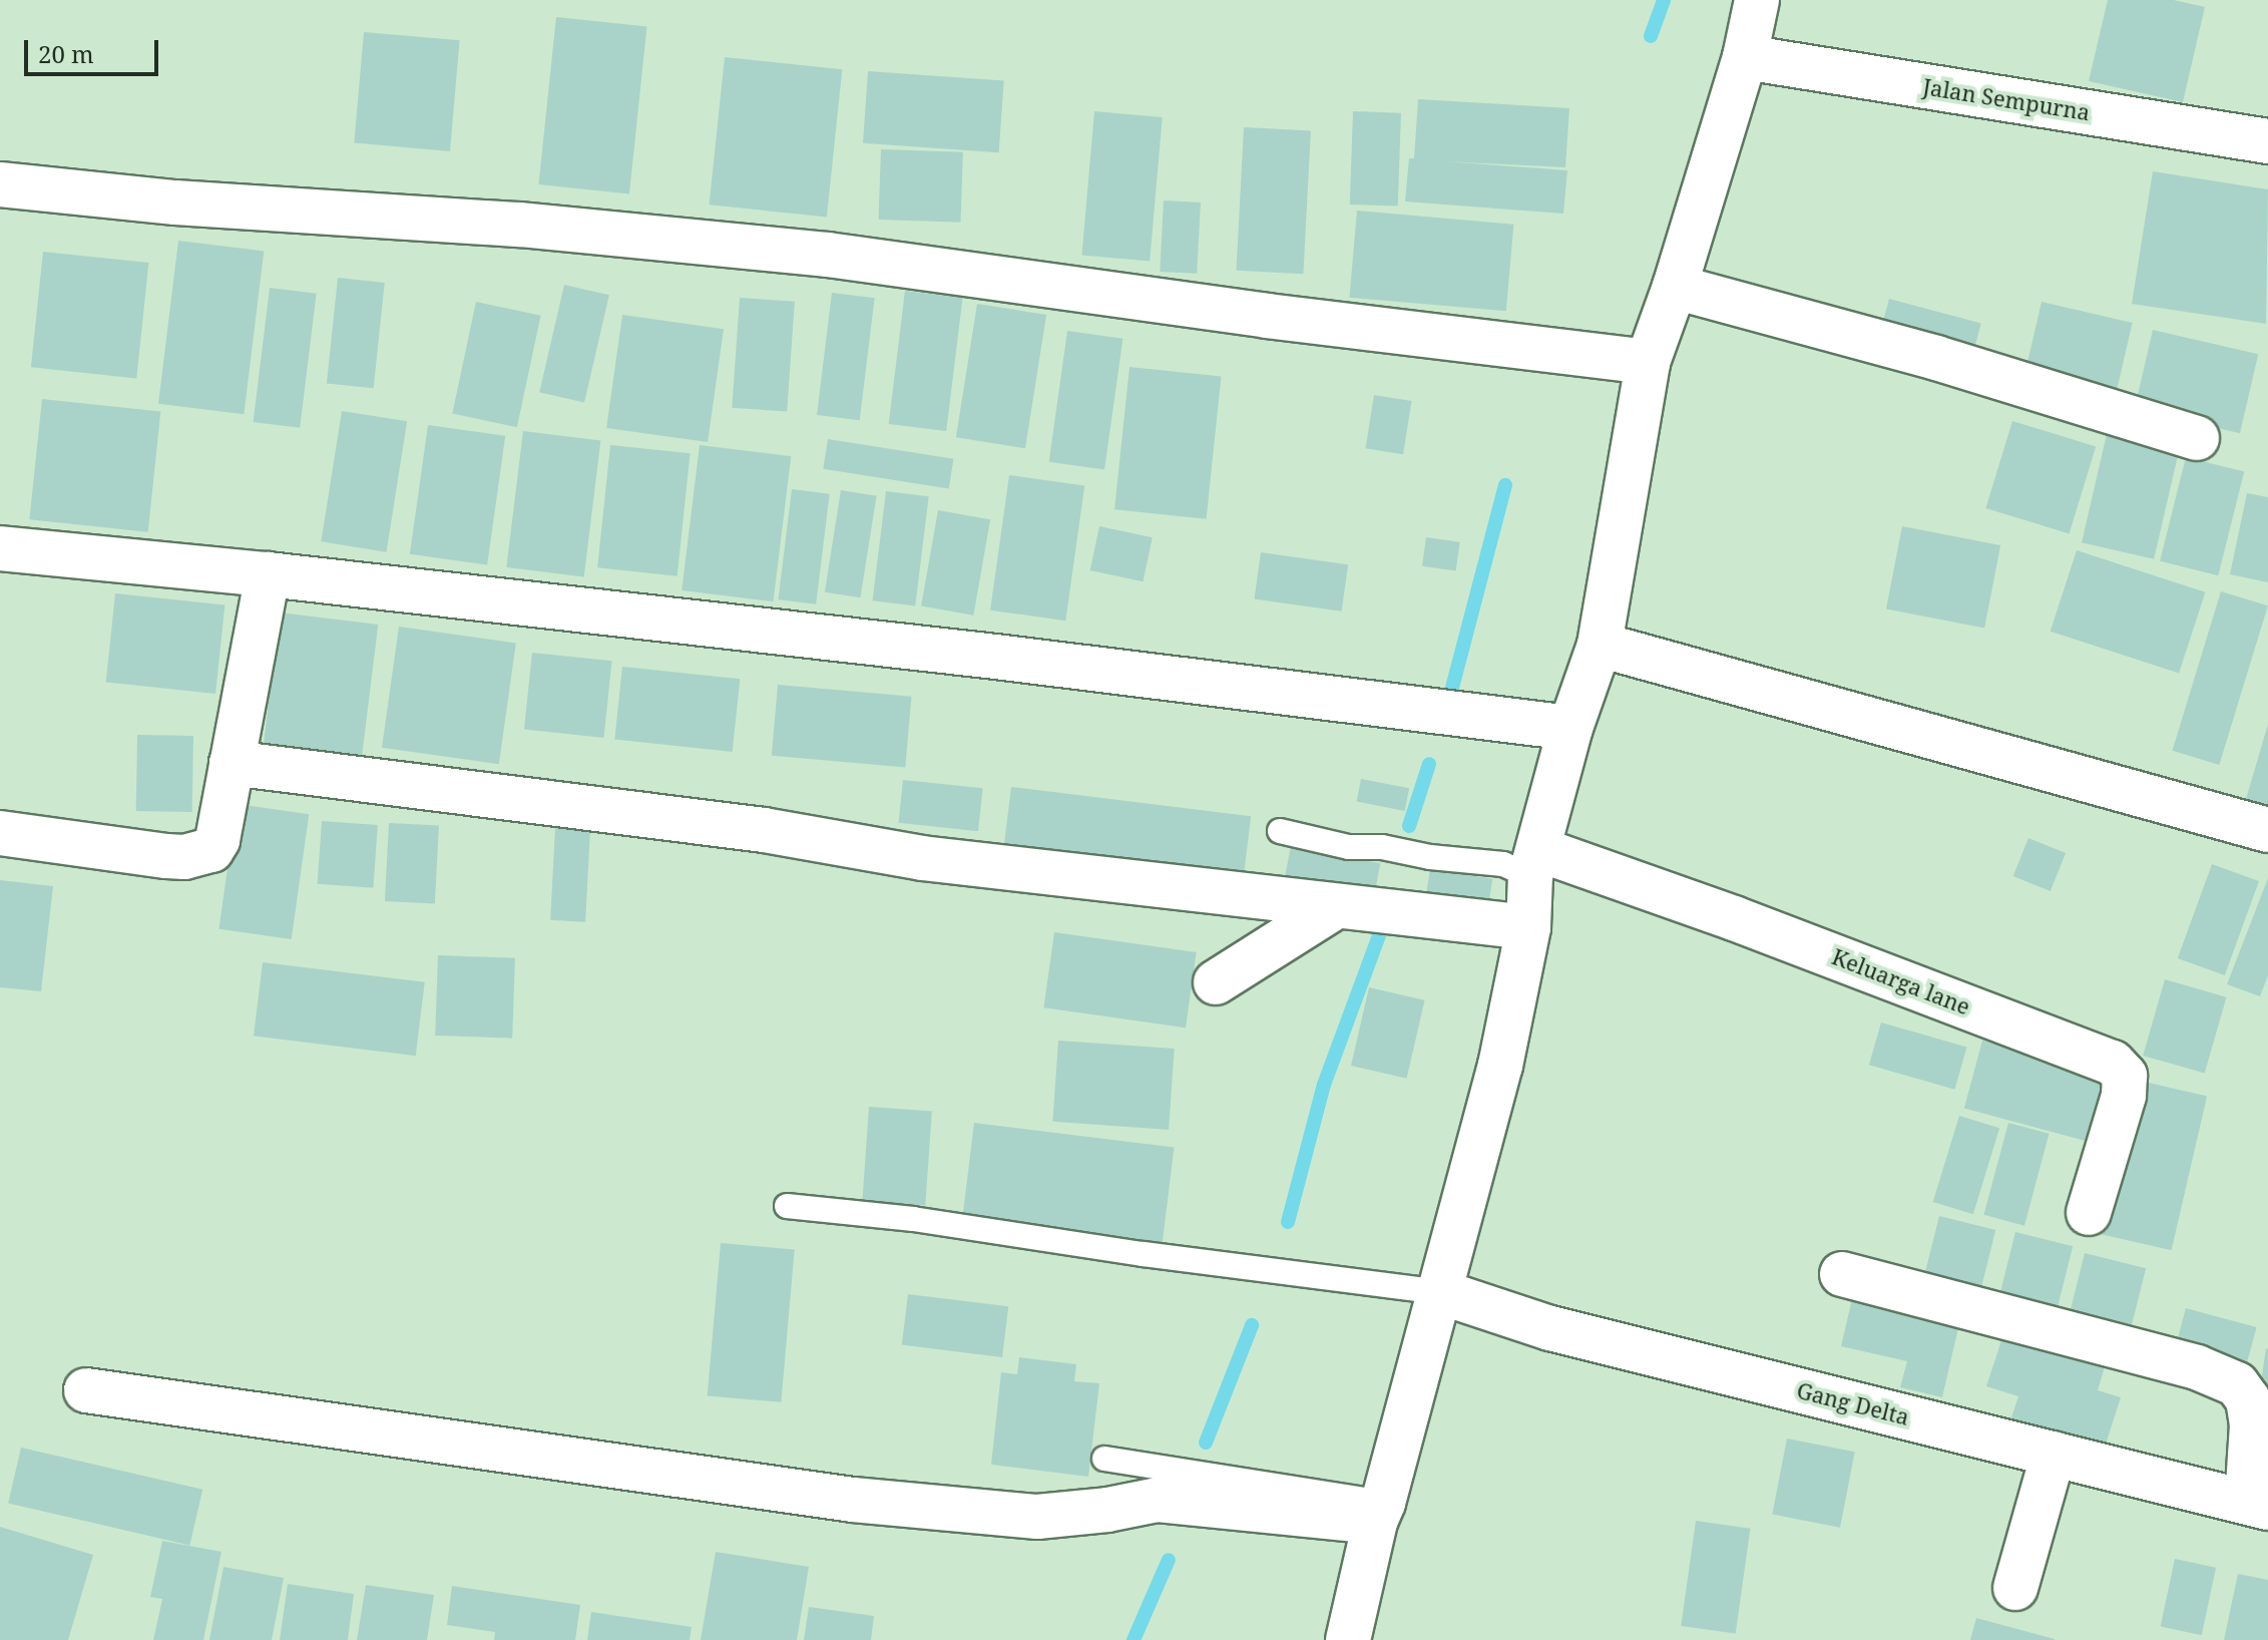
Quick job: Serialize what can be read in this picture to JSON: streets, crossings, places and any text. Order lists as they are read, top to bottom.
{
  "streets": {
    "street": ["Jalan Sempurna", "Keluarga lane", "Gang Delta"]
  },
  "scale_bar": "20 m"
}
